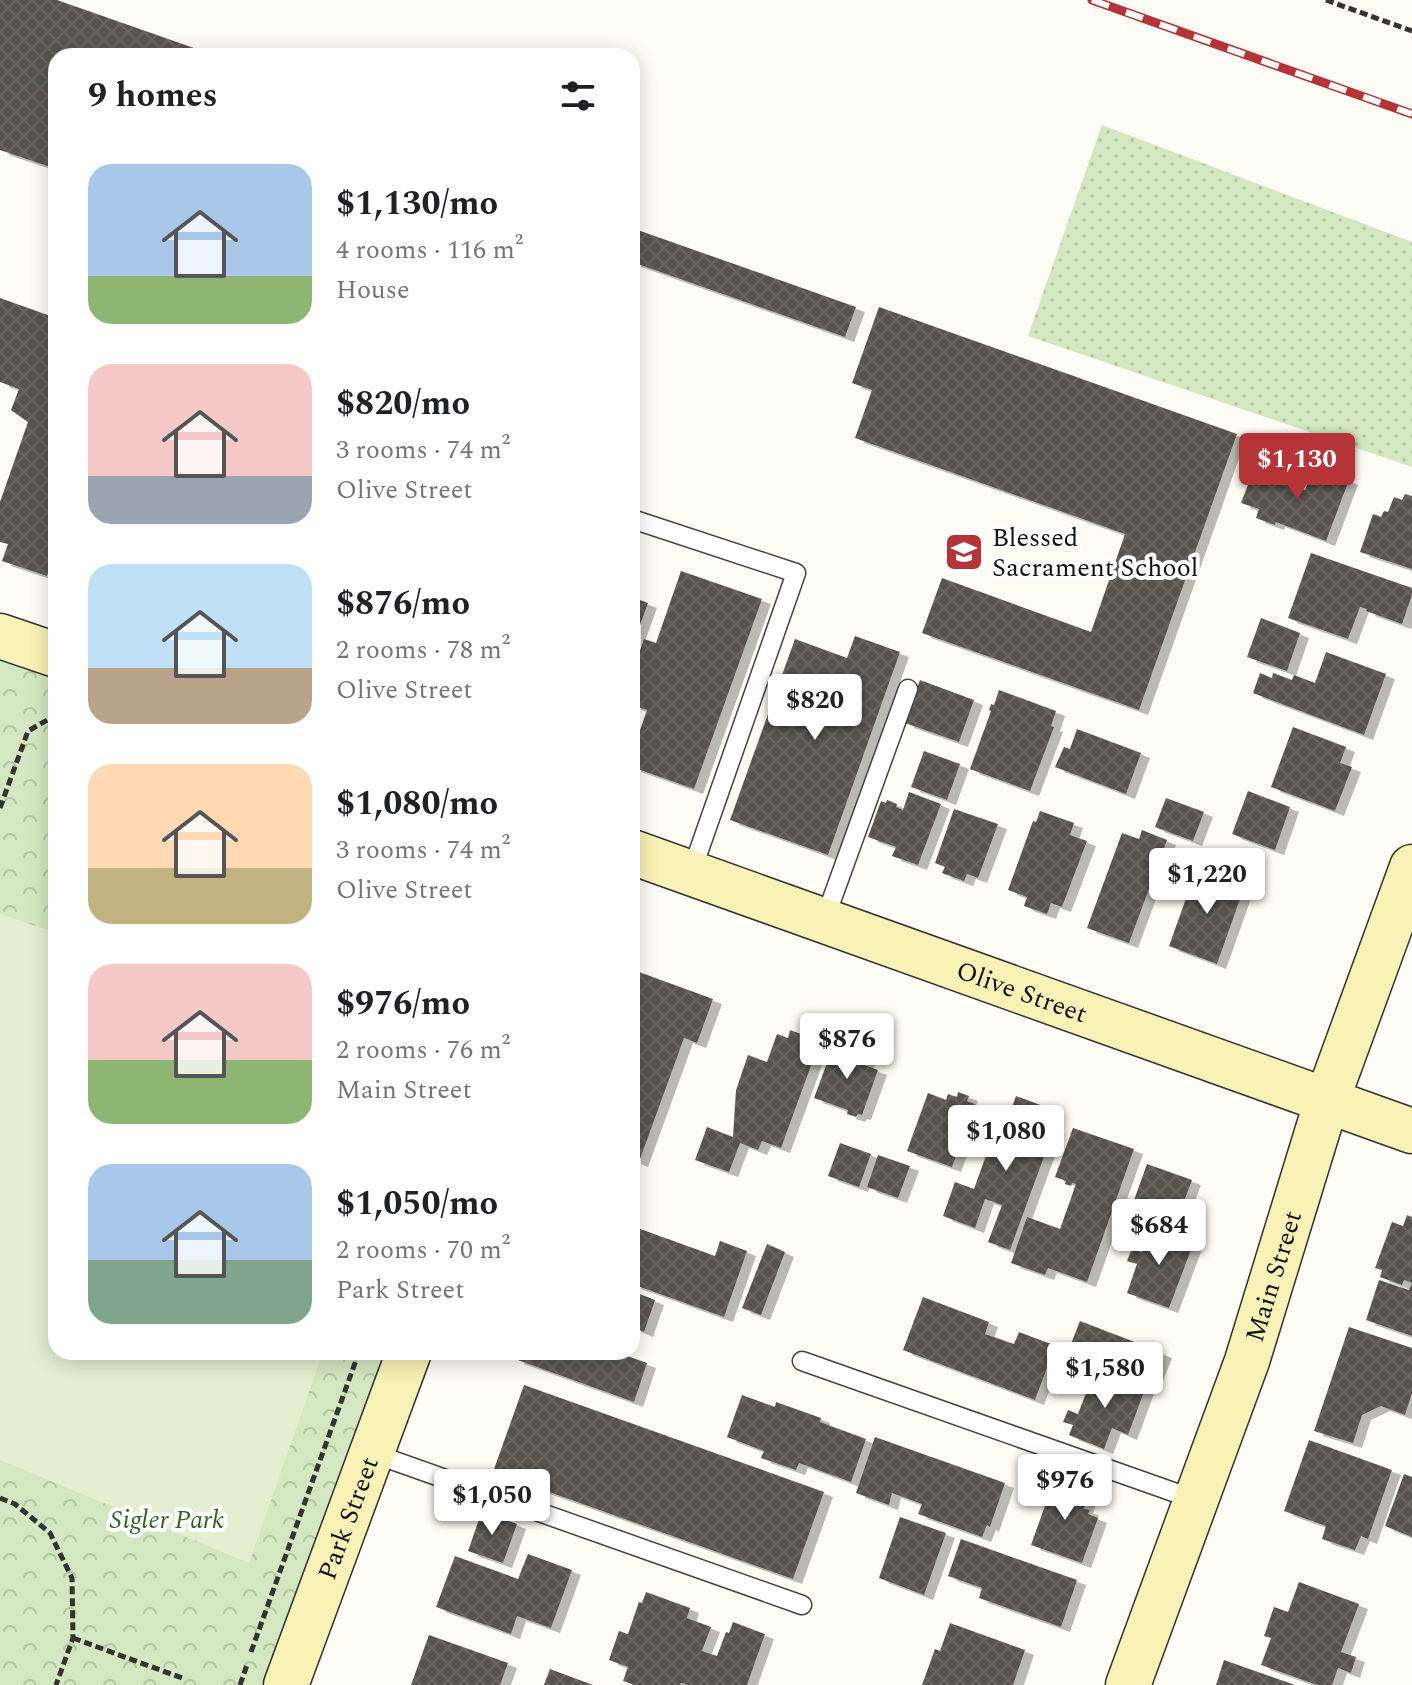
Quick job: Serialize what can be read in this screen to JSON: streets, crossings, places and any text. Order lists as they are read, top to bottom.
{
  "streets": {
    "street": ["Olive Street", "Main Street", "Park Street"]
  },
  "crossings": [
    ["Olive Street", "Main Street"]
  ],
  "parks": ["Sigler Park"],
  "places": {
    "school or university": ["Blessed Sacrament School"]
  },
  "page": {
    "heading": "9 homes",
    "list": [
      {
        "name": "$1,130/mo",
        "note": "4 rooms · 116 m² · House"
      },
      {
        "name": "$820/mo",
        "note": "3 rooms · 74 m² · Olive Street"
      },
      {
        "name": "$876/mo",
        "note": "2 rooms · 78 m² · Olive Street"
      },
      {
        "name": "$1,080/mo",
        "note": "3 rooms · 74 m² · Olive Street"
      },
      {
        "name": "$976/mo",
        "note": "2 rooms · 76 m² · Main Street"
      },
      {
        "name": "$1,050/mo",
        "note": "2 rooms · 70 m² · Park Street"
      }
    ],
    "price": [
      "$1,130",
      "$820",
      "$1,220",
      "$876",
      "$1,080",
      "$684",
      "$1,580",
      "$976",
      "$1,050"
    ]
  }
}
